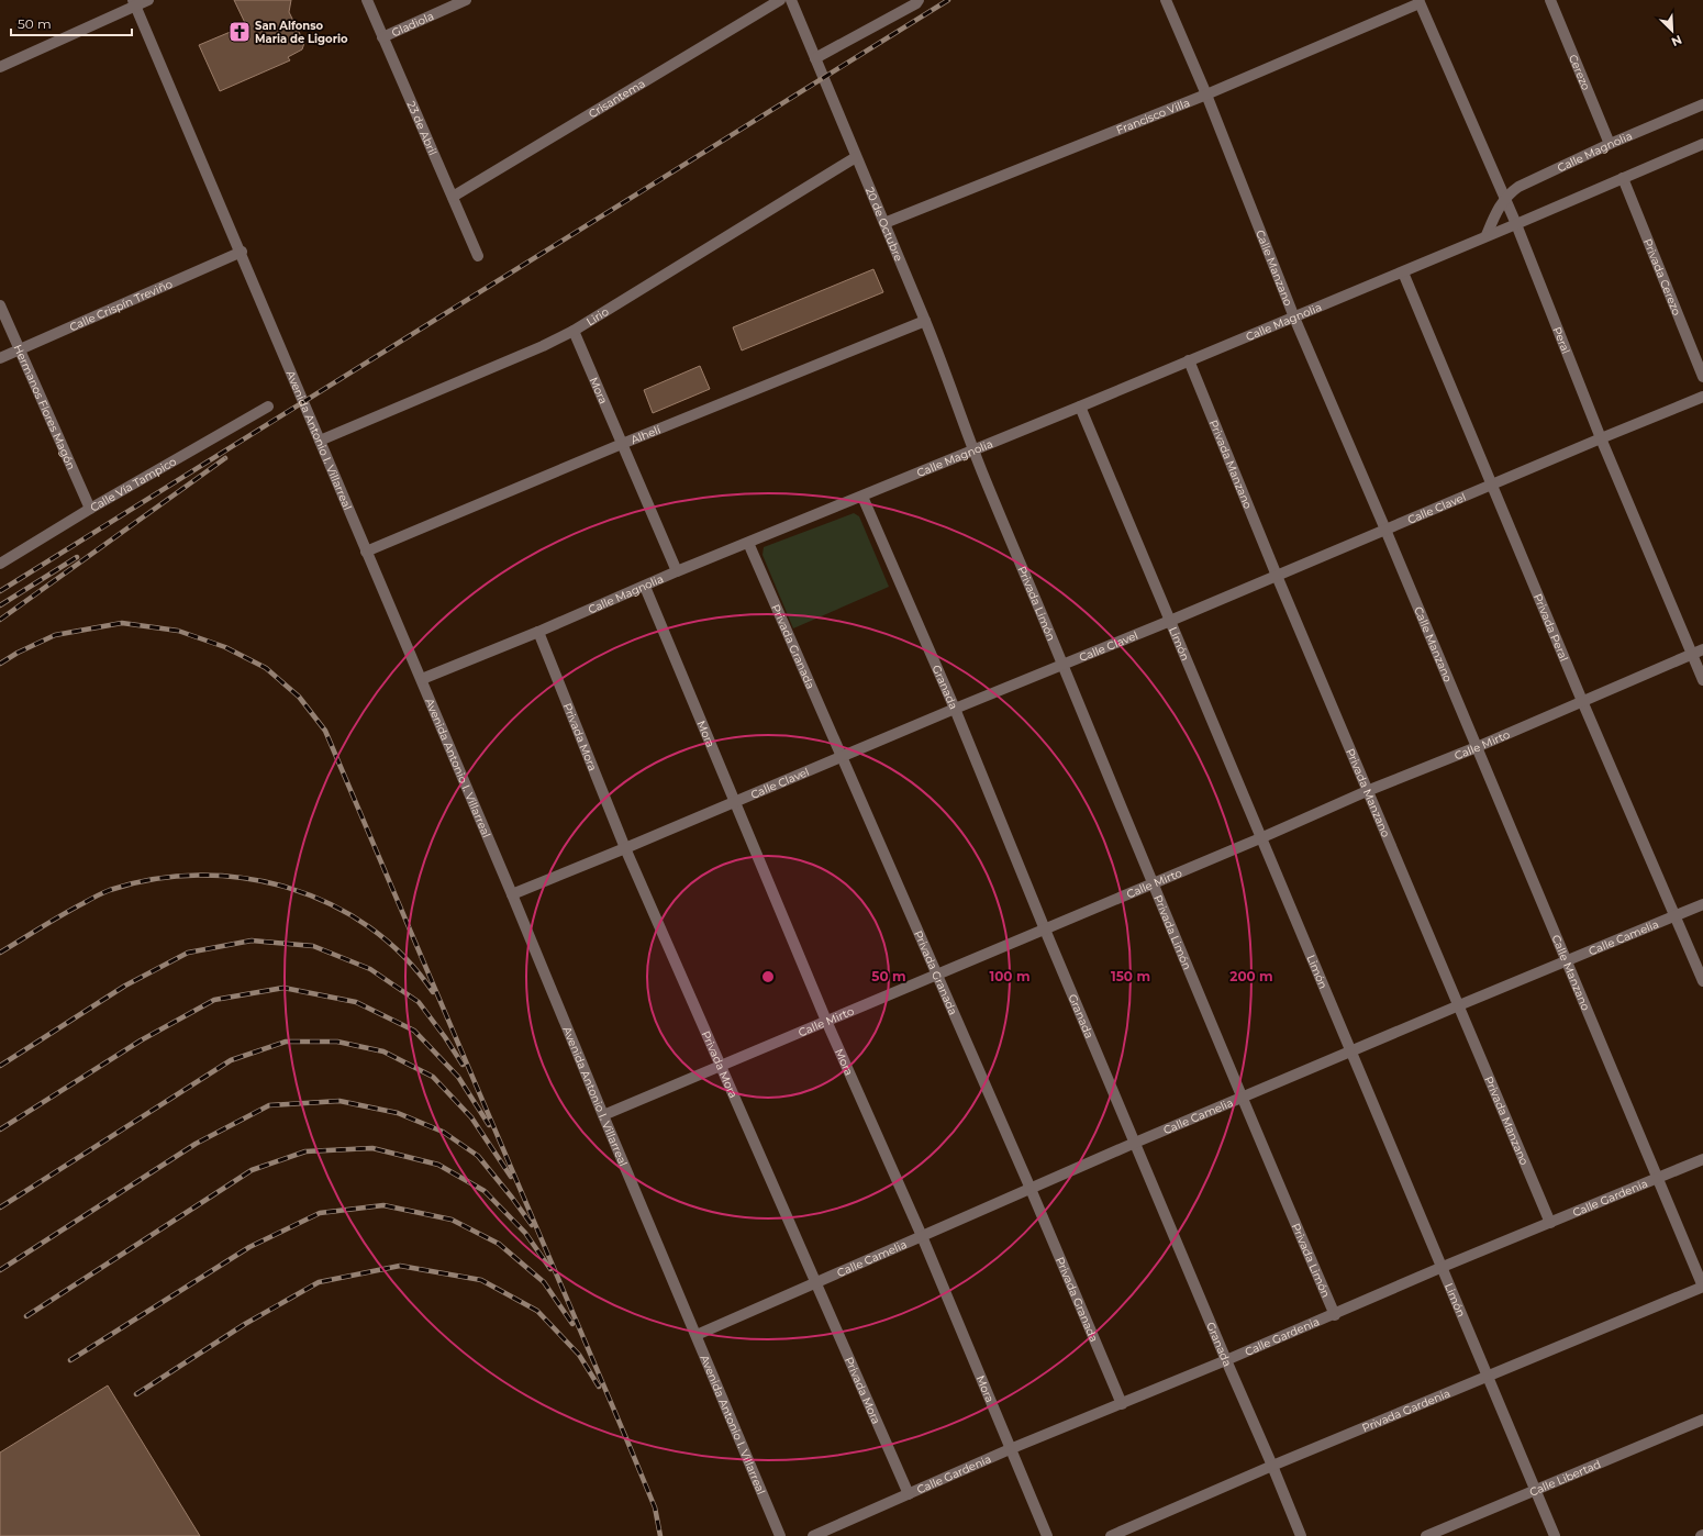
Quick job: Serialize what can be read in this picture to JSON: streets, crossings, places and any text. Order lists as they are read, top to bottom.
{
  "streets": {
    "street": [
      "Gladiola",
      "Cerezo",
      "Crisantema",
      "Francisco Villa",
      "23 de Abril",
      "Calle Magnolia",
      "20 de Octubre",
      "Calle Manzano",
      "Privada Cerezo",
      "Calle Crispín Treviño",
      "Lirio",
      "Peral",
      "Mora",
      "Hermanos Flores Magón",
      "Alhelí",
      "Avenida Antonio I. Villarreal",
      "Privada Manzano",
      "Calle Vía Tampico",
      "Calle Clavel",
      "Privada Limón",
      "Privada Peral",
      "Limón",
      "Privada Granada",
      "Granada",
      "Privada Mora",
      "Calle Mirto",
      "Calle Camelia",
      "Calle Gardenia",
      "Privada Gardenia",
      "Calle Libertad"
    ]
  },
  "crossings": [
    ["Gladiola", "23 de Abril"],
    ["Cerezo", "Calle Magnolia"],
    ["Crisantema", "23 de Abril"],
    ["Francisco Villa", "20 de Octubre"],
    ["Francisco Villa", "Calle Manzano"],
    ["Francisco Villa", "Peral"],
    ["Calle Magnolia", "20 de Octubre"],
    ["Calle Magnolia", "Calle Manzano"],
    ["Calle Magnolia", "Privada Cerezo"],
    ["Calle Magnolia", "Peral"],
    ["Calle Magnolia", "Mora"],
    ["Calle Magnolia", "Avenida Antonio I. Villarreal"],
    ["Calle Magnolia", "Privada Manzano"],
    ["Calle Magnolia", "Privada Limón"],
    ["Calle Magnolia", "Privada Peral"],
    ["Calle Magnolia", "Limón"],
    ["Calle Magnolia", "Privada Granada"],
    ["Calle Magnolia", "Granada"],
    ["Calle Magnolia", "Privada Mora"],
    ["20 de Octubre", "Lirio"],
    ["20 de Octubre", "Alhelí"],
    ["20 de Octubre", "Privada Limón"],
    ["Calle Manzano", "Calle Clavel"],
    ["Calle Manzano", "Calle Mirto"],
    ["Calle Manzano", "Calle Camelia"],
    ["Calle Manzano", "Calle Gardenia"],
    ["Calle Manzano", "Privada Gardenia"],
    ["Calle Crispín Treviño", "Hermanos Flores Magón"],
    ["Calle Crispín Treviño", "Avenida Antonio I. Villarreal"],
    ["Lirio", "Mora"],
    ["Lirio", "Avenida Antonio I. Villarreal"],
    ["Peral", "Calle Clavel"],
    ["Peral", "Calle Mirto"],
    ["Mora", "Alhelí"],
    ["Mora", "Calle Clavel"],
    ["Mora", "Calle Mirto"],
    ["Mora", "Calle Camelia"],
    ["Mora", "Calle Gardenia"],
    ["Hermanos Flores Magón", "Calle Vía Tampico"],
    ["Alhelí", "Avenida Antonio I. Villarreal"],
    ["Avenida Antonio I. Villarreal", "Calle Clavel"],
    ["Avenida Antonio I. Villarreal", "Calle Mirto"],
    ["Avenida Antonio I. Villarreal", "Calle Camelia"],
    ["Privada Manzano", "Calle Clavel"],
    ["Privada Manzano", "Calle Mirto"],
    ["Privada Manzano", "Calle Camelia"],
    ["Privada Manzano", "Calle Gardenia"],
    ["Calle Clavel", "Privada Limón"],
    ["Calle Clavel", "Privada Peral"],
    ["Calle Clavel", "Limón"],
    ["Calle Clavel", "Privada Granada"],
    ["Calle Clavel", "Granada"],
    ["Calle Clavel", "Privada Mora"],
    ["Privada Limón", "Calle Mirto"],
    ["Privada Limón", "Calle Camelia"],
    ["Privada Limón", "Calle Gardenia"],
    ["Privada Peral", "Calle Mirto"],
    ["Privada Peral", "Calle Camelia"],
    ["Limón", "Calle Mirto"],
    ["Limón", "Calle Camelia"],
    ["Limón", "Calle Gardenia"],
    ["Limón", "Privada Gardenia"],
    ["Limón", "Calle Libertad"],
    ["Privada Granada", "Calle Mirto"],
    ["Privada Granada", "Calle Camelia"],
    ["Privada Granada", "Calle Gardenia"],
    ["Granada", "Calle Mirto"],
    ["Granada", "Calle Camelia"],
    ["Granada", "Calle Gardenia"],
    ["Granada", "Privada Gardenia"],
    ["Privada Mora", "Calle Mirto"],
    ["Privada Mora", "Calle Camelia"],
    ["Privada Mora", "Calle Gardenia"]
  ],
  "places": {
    "church": ["San Alfonso Maria de Ligorio"]
  },
  "scale_bar": "50 m",
  "north": "bottom right",
  "rings": [
    "50 m",
    "100 m",
    "150 m",
    "200 m"
  ]
}
